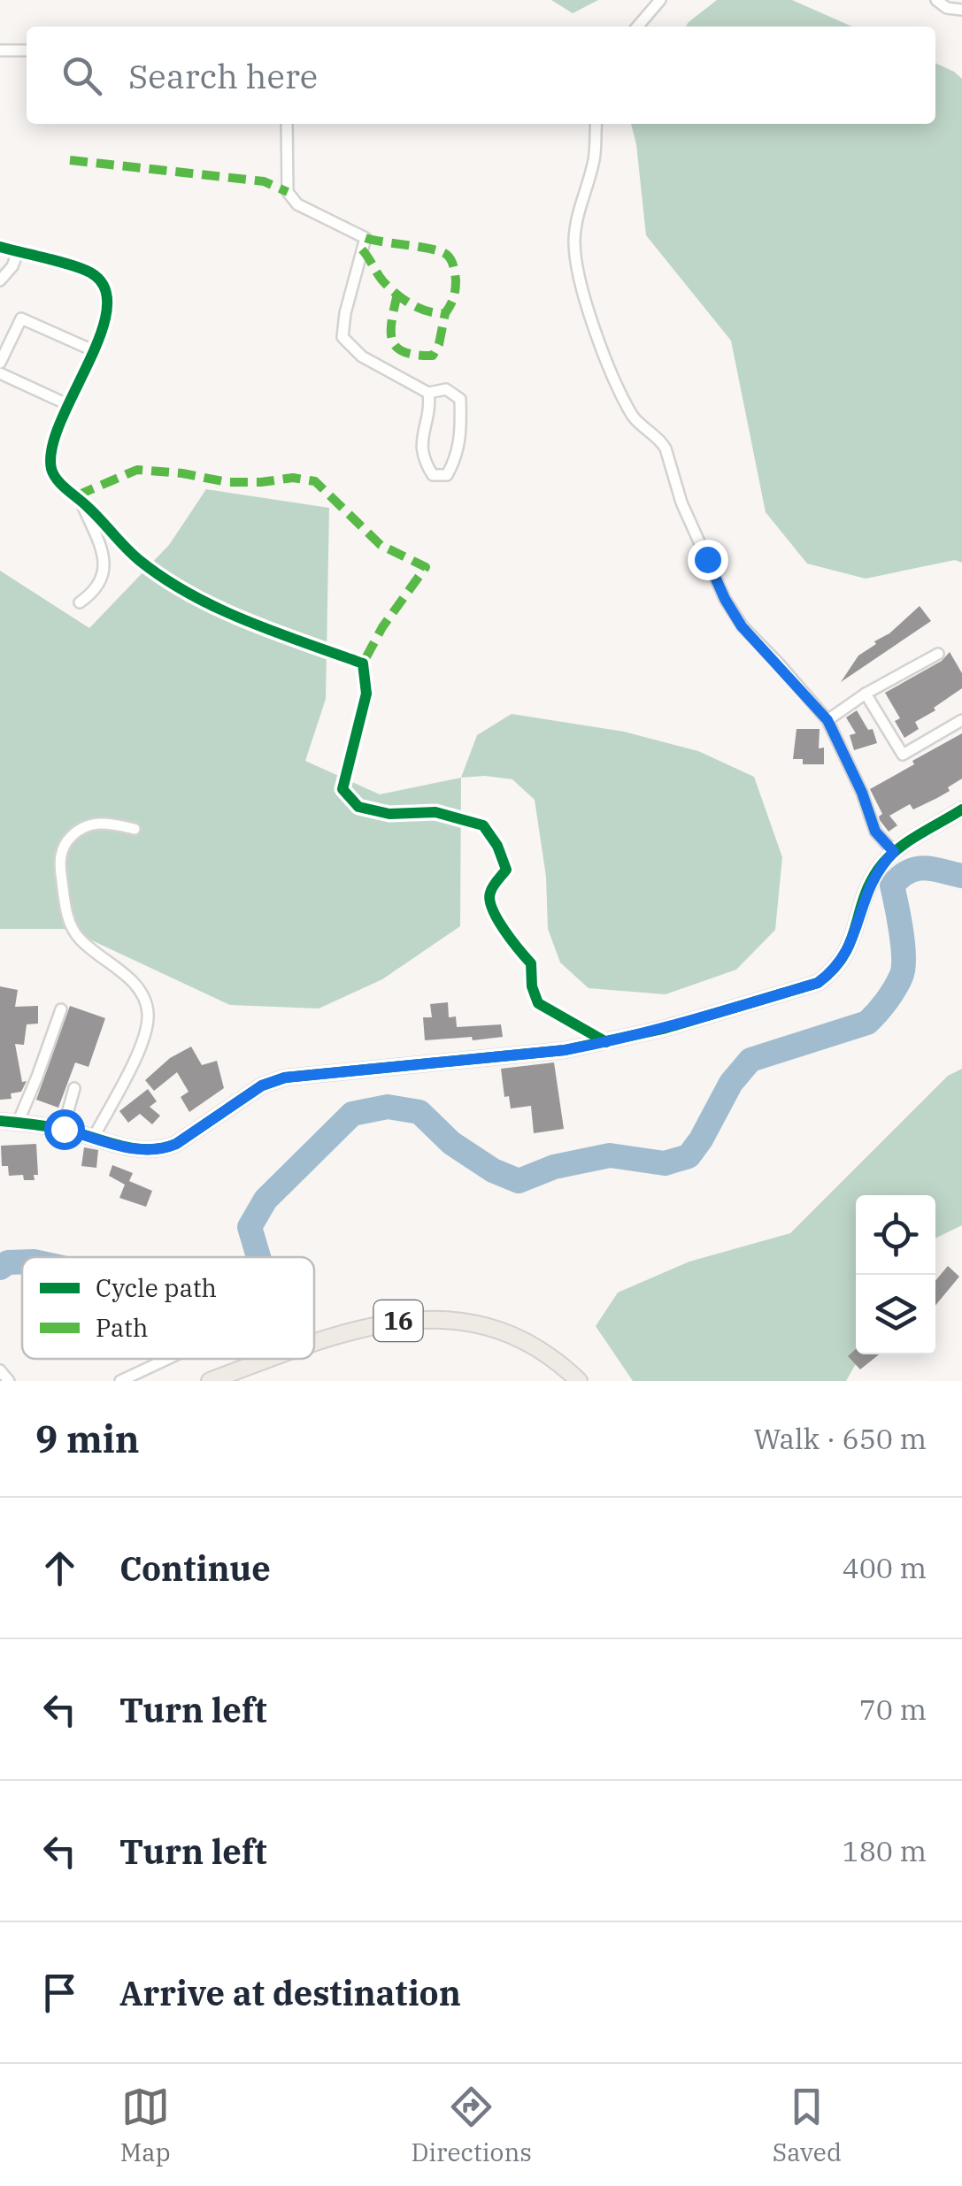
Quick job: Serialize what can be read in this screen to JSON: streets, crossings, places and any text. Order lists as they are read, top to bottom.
{
  "streets": {
    "main road": ["16"]
  },
  "legend": ["Cycle path", "Path"],
  "page": {
    "search": "Search here",
    "heading": ["9 min", "Walk · 650 m"],
    "list": [
      ["Continue", "400 m"],
      ["Turn left", "70 m"],
      ["Turn left", "180 m"],
      "Arrive at destination"
    ],
    "nav": ["Map", "Directions", "Saved"]
  }
}
